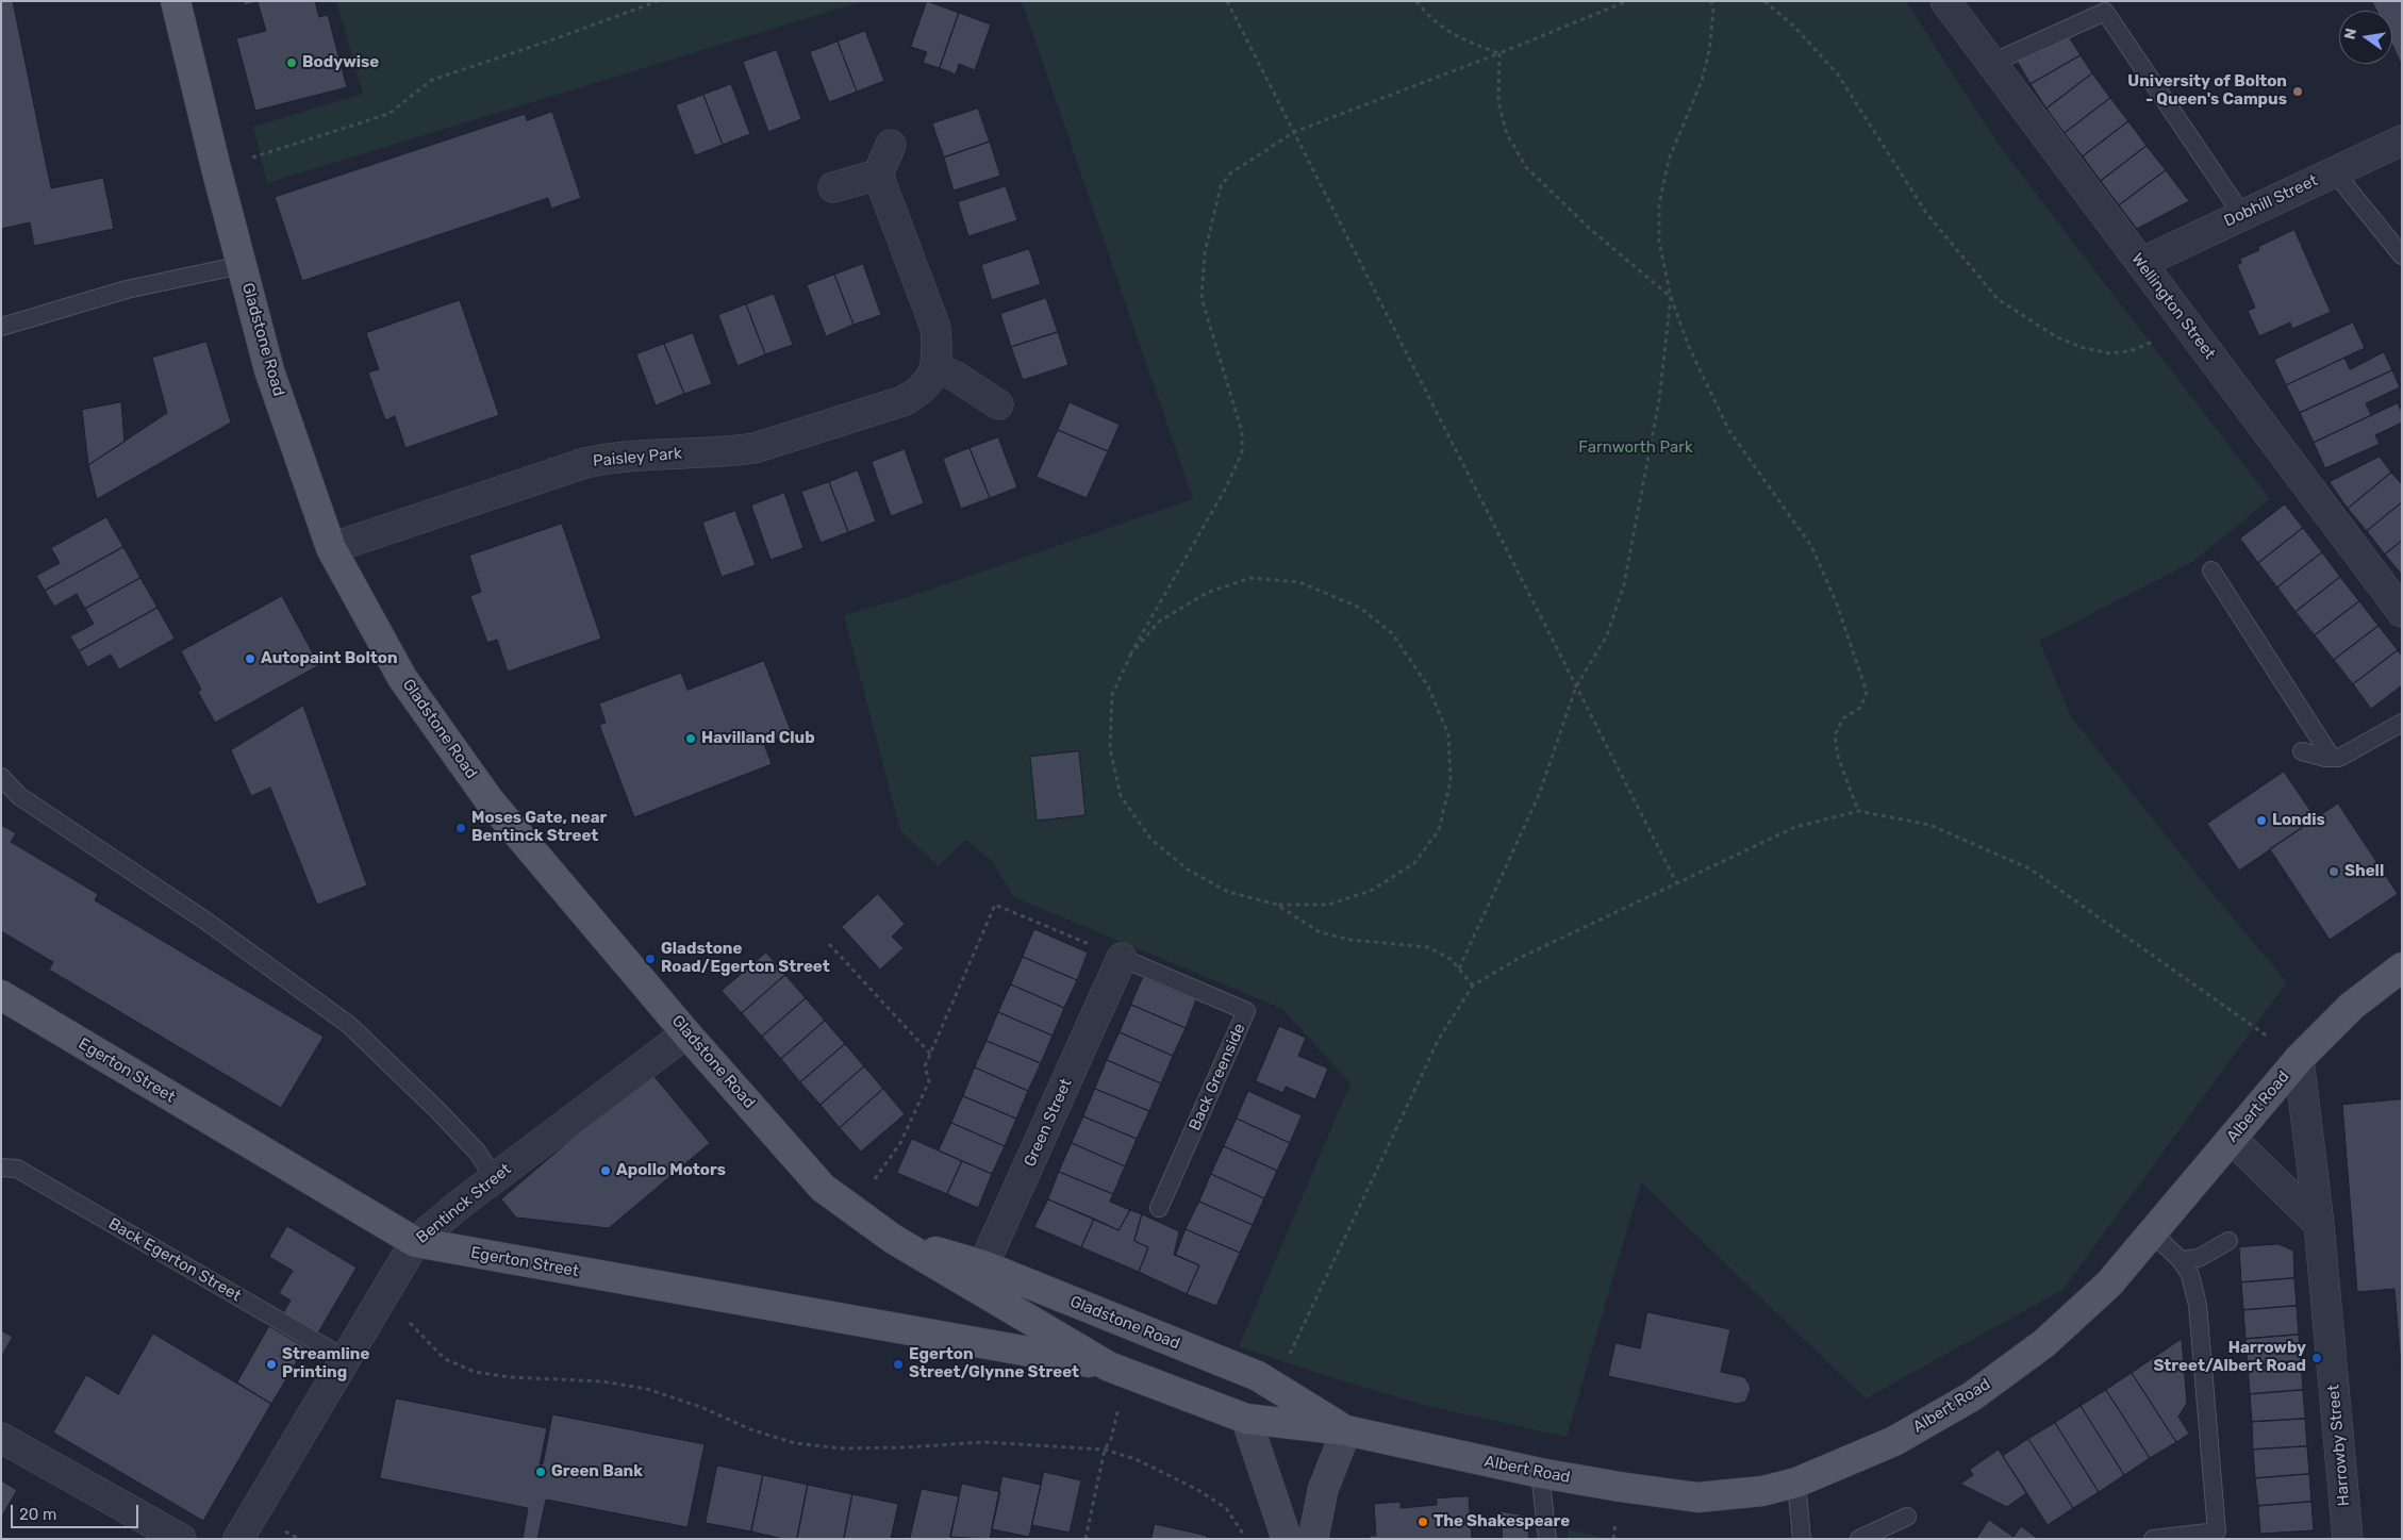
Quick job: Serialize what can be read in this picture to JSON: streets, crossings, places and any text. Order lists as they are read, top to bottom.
{
  "streets": {
    "main road": ["Gladstone Road", "Egerton Street", "Albert Road"],
    "street": [
      "Dobhill Street",
      "Wellington Street",
      "Paisley Park",
      "Green Street",
      "Bentinck Street",
      "Harrowby Street"
    ],
    "lane": ["Back Greenside", "Back Egerton Street"]
  },
  "crossings": [
    ["Dobhill Street", "Wellington Street"],
    ["Gladstone Road", "Paisley Park"],
    ["Gladstone Road", "Egerton Street"],
    ["Gladstone Road", "Albert Road"],
    ["Gladstone Road", "Green Street"],
    ["Gladstone Road", "Bentinck Street"],
    ["Egerton Street", "Bentinck Street"],
    ["Back Greenside", "Green Street"],
    ["Albert Road", "Harrowby Street"],
    ["Bentinck Street", "Back Egerton Street"]
  ],
  "parks": ["Farnworth Park"],
  "places": [
    "Bodywise",
    "University of Bolton - Queen's Campus",
    "Autopaint Bolton",
    "Havilland Club",
    "Londis",
    "Moses Gate, near Bentinck Street",
    "Shell",
    "Gladstone Road/Egerton Street",
    "Apollo Motors",
    "Harrowby Street/Albert Road",
    "Streamline Printing",
    "Egerton Street/Glynne Street",
    "Green Bank",
    "The Shakespeare"
  ],
  "scale_bar": "20 m",
  "north": "left"
}
